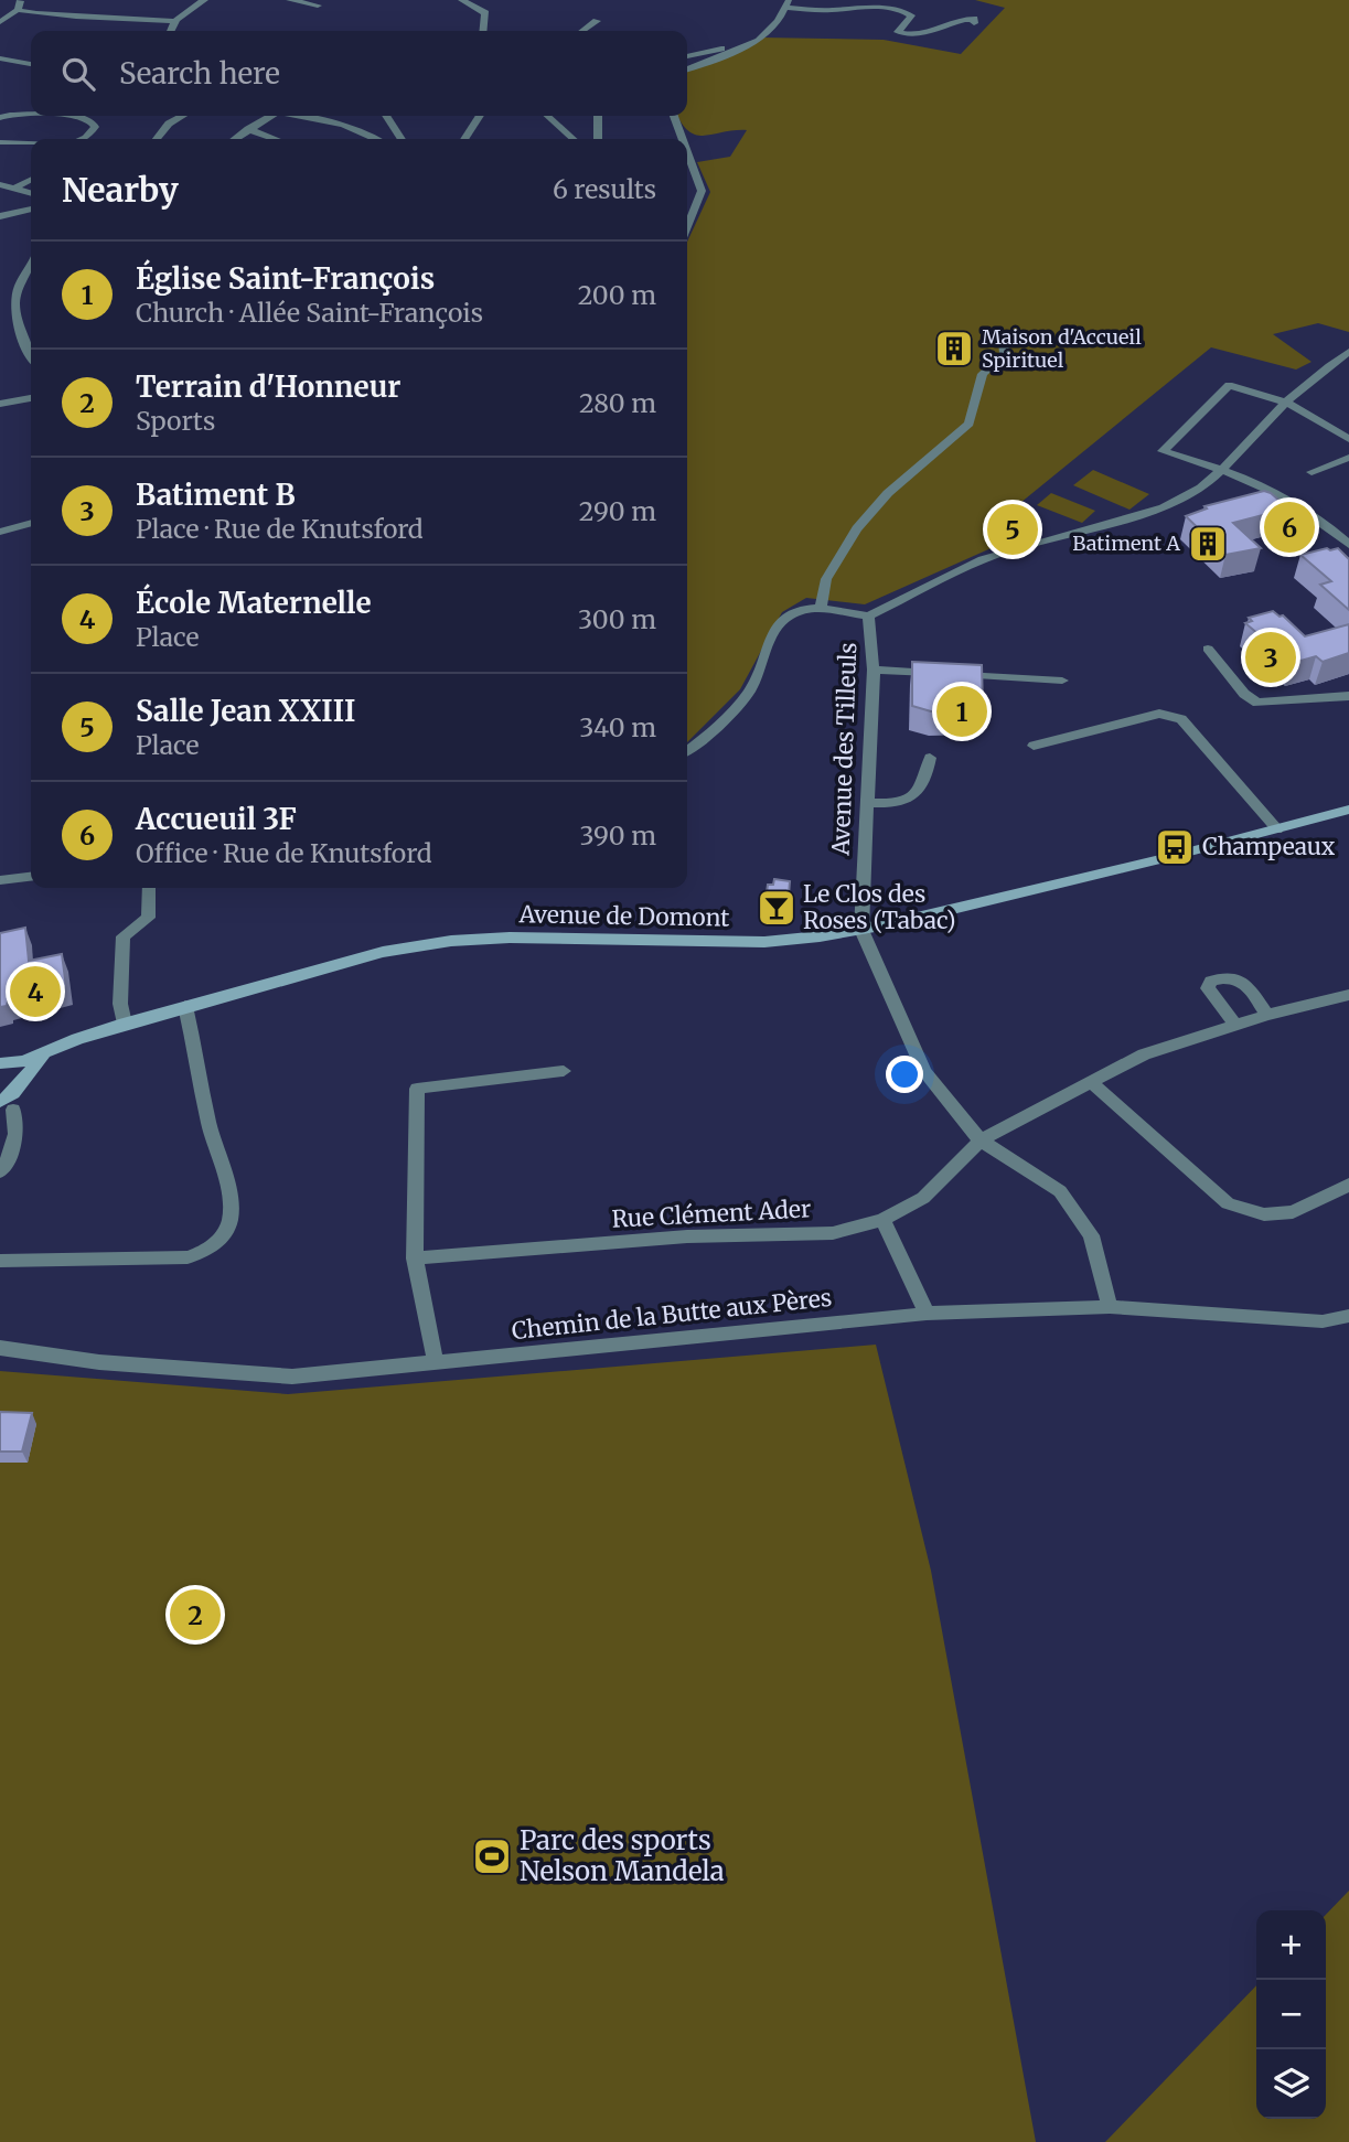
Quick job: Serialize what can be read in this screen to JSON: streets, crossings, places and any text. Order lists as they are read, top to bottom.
{
  "streets": {
    "main road": ["Avenue de Domont"],
    "street": ["Avenue des Tilleuls", "Rue Clément Ader", "Chemin de la Butte aux Pères"]
  },
  "crossings": [
    ["Avenue des Tilleuls", "Avenue de Domont"]
  ],
  "places": {
    "building": ["Maison d'Accueil Spirituel", "Batiment A"],
    "bus stop": ["Champeaux"],
    "bar": ["Le Clos des Roses (Tabac)"],
    "sports": ["Parc des sports Nelson Mandela"]
  },
  "page": {
    "search": "Search here",
    "heading": ["Nearby", "6 results"],
    "list": [
      {
        "mark": "1",
        "name": "Église Saint-François",
        "note": "Church · Allée Saint-François",
        "value": "200 m"
      },
      {
        "mark": "2",
        "name": "Terrain d'Honneur",
        "note": "Sports",
        "value": "280 m"
      },
      {
        "mark": "3",
        "name": "Batiment B",
        "note": "Place · Rue de Knutsford",
        "value": "290 m"
      },
      {
        "mark": "4",
        "name": "École Maternelle",
        "note": "Place",
        "value": "300 m"
      },
      {
        "mark": "5",
        "name": "Salle Jean XXIII",
        "note": "Place",
        "value": "340 m"
      },
      {
        "mark": "6",
        "name": "Accueuil 3F",
        "note": "Office · Rue de Knutsford",
        "value": "390 m"
      }
    ],
    "pins": [
      "6",
      "5",
      "3",
      "1",
      "4",
      "2"
    ],
    "map_buttons": ["+", "−"]
  }
}
